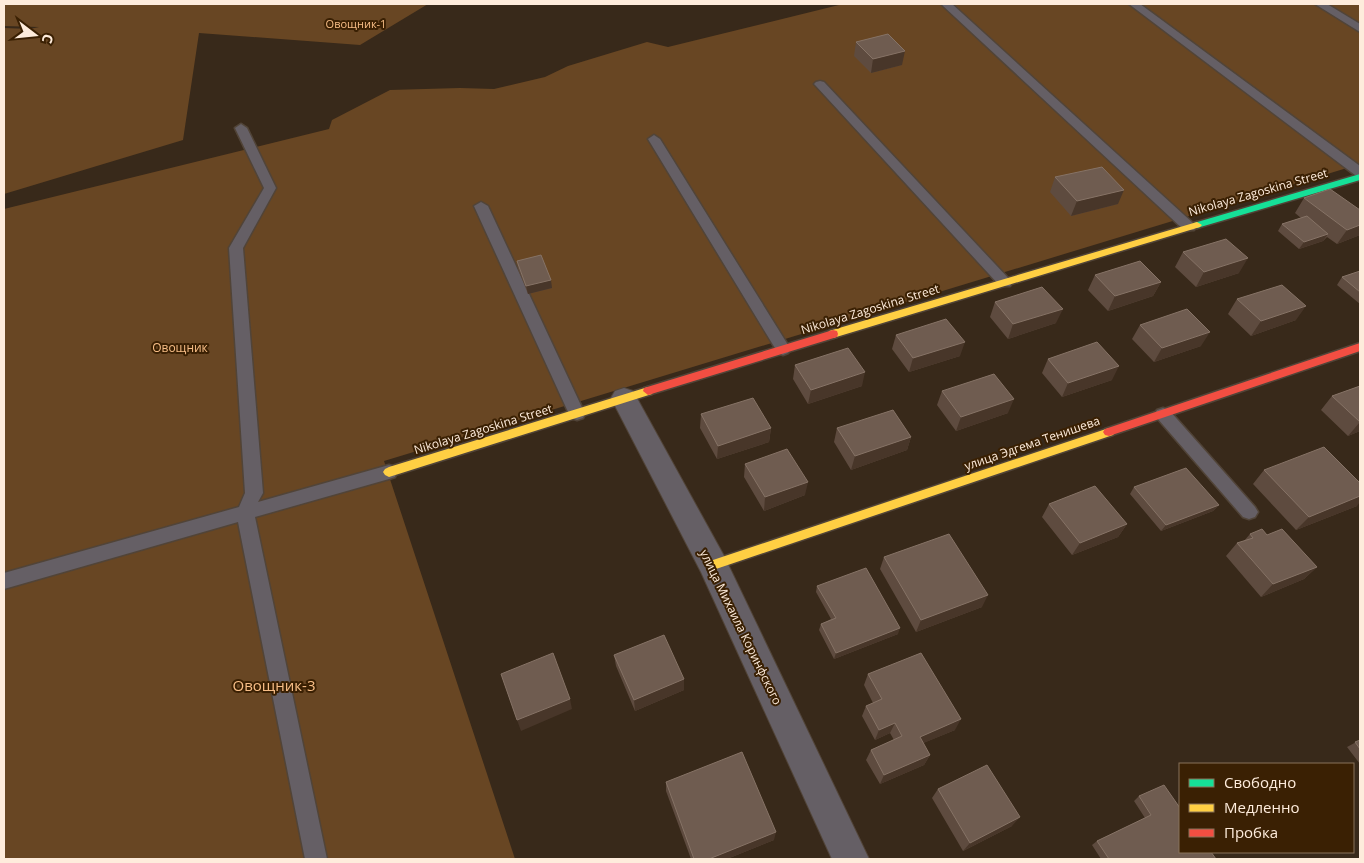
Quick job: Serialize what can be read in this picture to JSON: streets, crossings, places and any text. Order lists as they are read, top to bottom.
{
  "streets": {
    "street": ["Nikolaya Zagoskina Street", "улица Эдгема Тенишева", "улица Михаила Коринфского"]
  },
  "crossings": [
    ["Nikolaya Zagoskina Street", "улица Михаила Коринфского"],
    ["улица Эдгема Тенишева", "улица Михаила Коринфского"]
  ],
  "parks": ["Овощник-1", "Овощник", "Овощник-3"],
  "legend": ["Свободно", "Медленно", "Пробка"],
  "north": "right"
}
